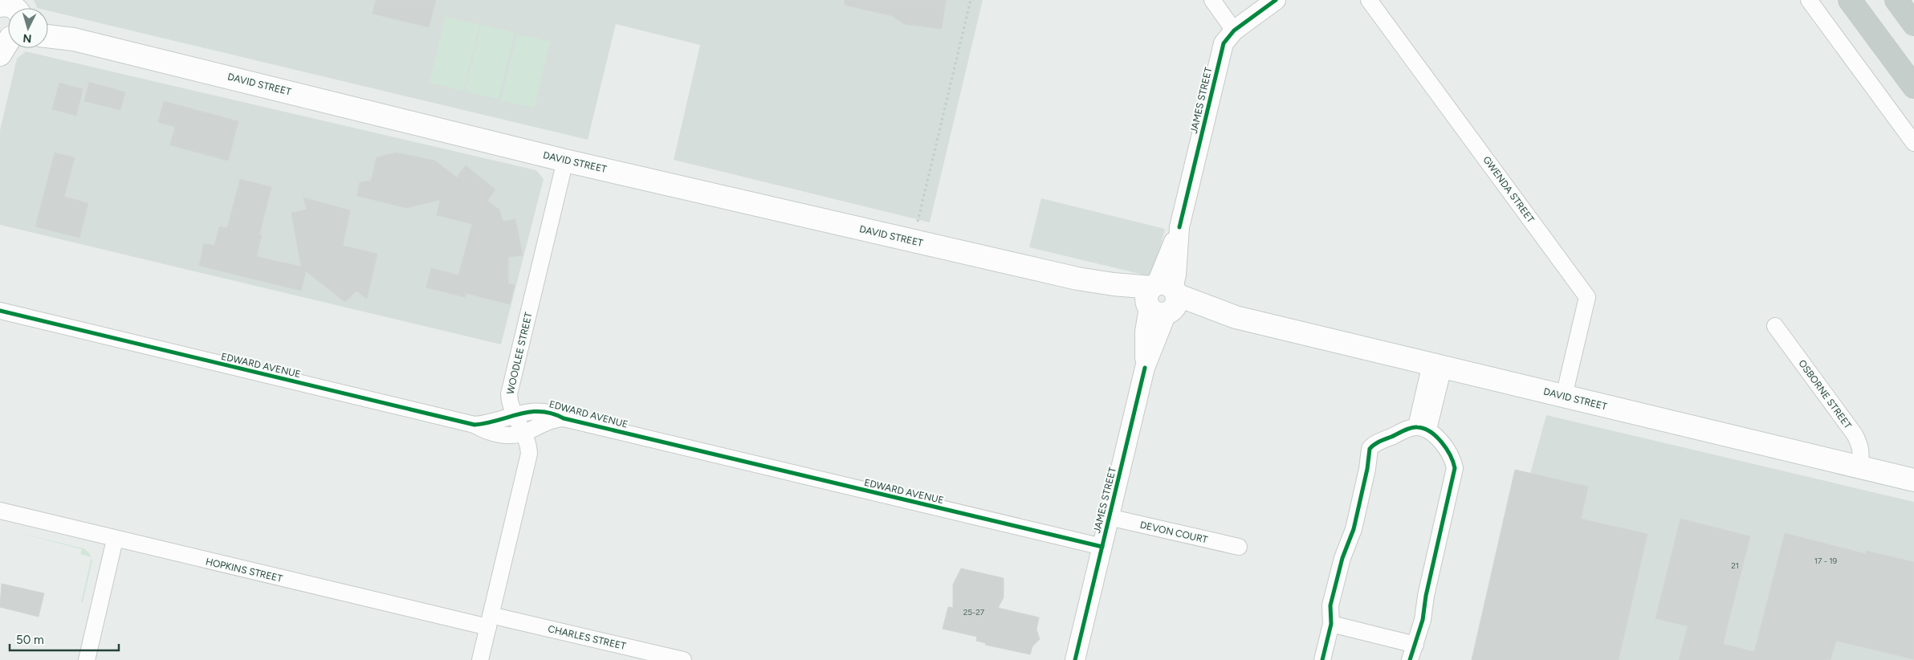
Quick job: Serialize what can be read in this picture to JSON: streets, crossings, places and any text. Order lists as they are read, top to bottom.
{
  "streets": {
    "main road": ["DAVID STREET"],
    "street": [
      "JAMES STREET",
      "GWENDA STREET",
      "WOODLEE STREET",
      "EDWARD AVENUE",
      "OSBORNE STREET",
      "DEVON COURT",
      "HOPKINS STREET",
      "CHARLES STREET"
    ]
  },
  "crossings": [
    ["DAVID STREET", "JAMES STREET"],
    ["DAVID STREET", "GWENDA STREET"],
    ["DAVID STREET", "WOODLEE STREET"],
    ["DAVID STREET", "OSBORNE STREET"],
    ["JAMES STREET", "EDWARD AVENUE"],
    ["JAMES STREET", "DEVON COURT"],
    ["WOODLEE STREET", "EDWARD AVENUE"],
    ["WOODLEE STREET", "HOPKINS STREET"],
    ["WOODLEE STREET", "CHARLES STREET"],
    ["HOPKINS STREET", "CHARLES STREET"]
  ],
  "house_numbers": ["17 - 19", "21", "25-27"],
  "scale_bar": "50 m",
  "north": "bottom"
}
